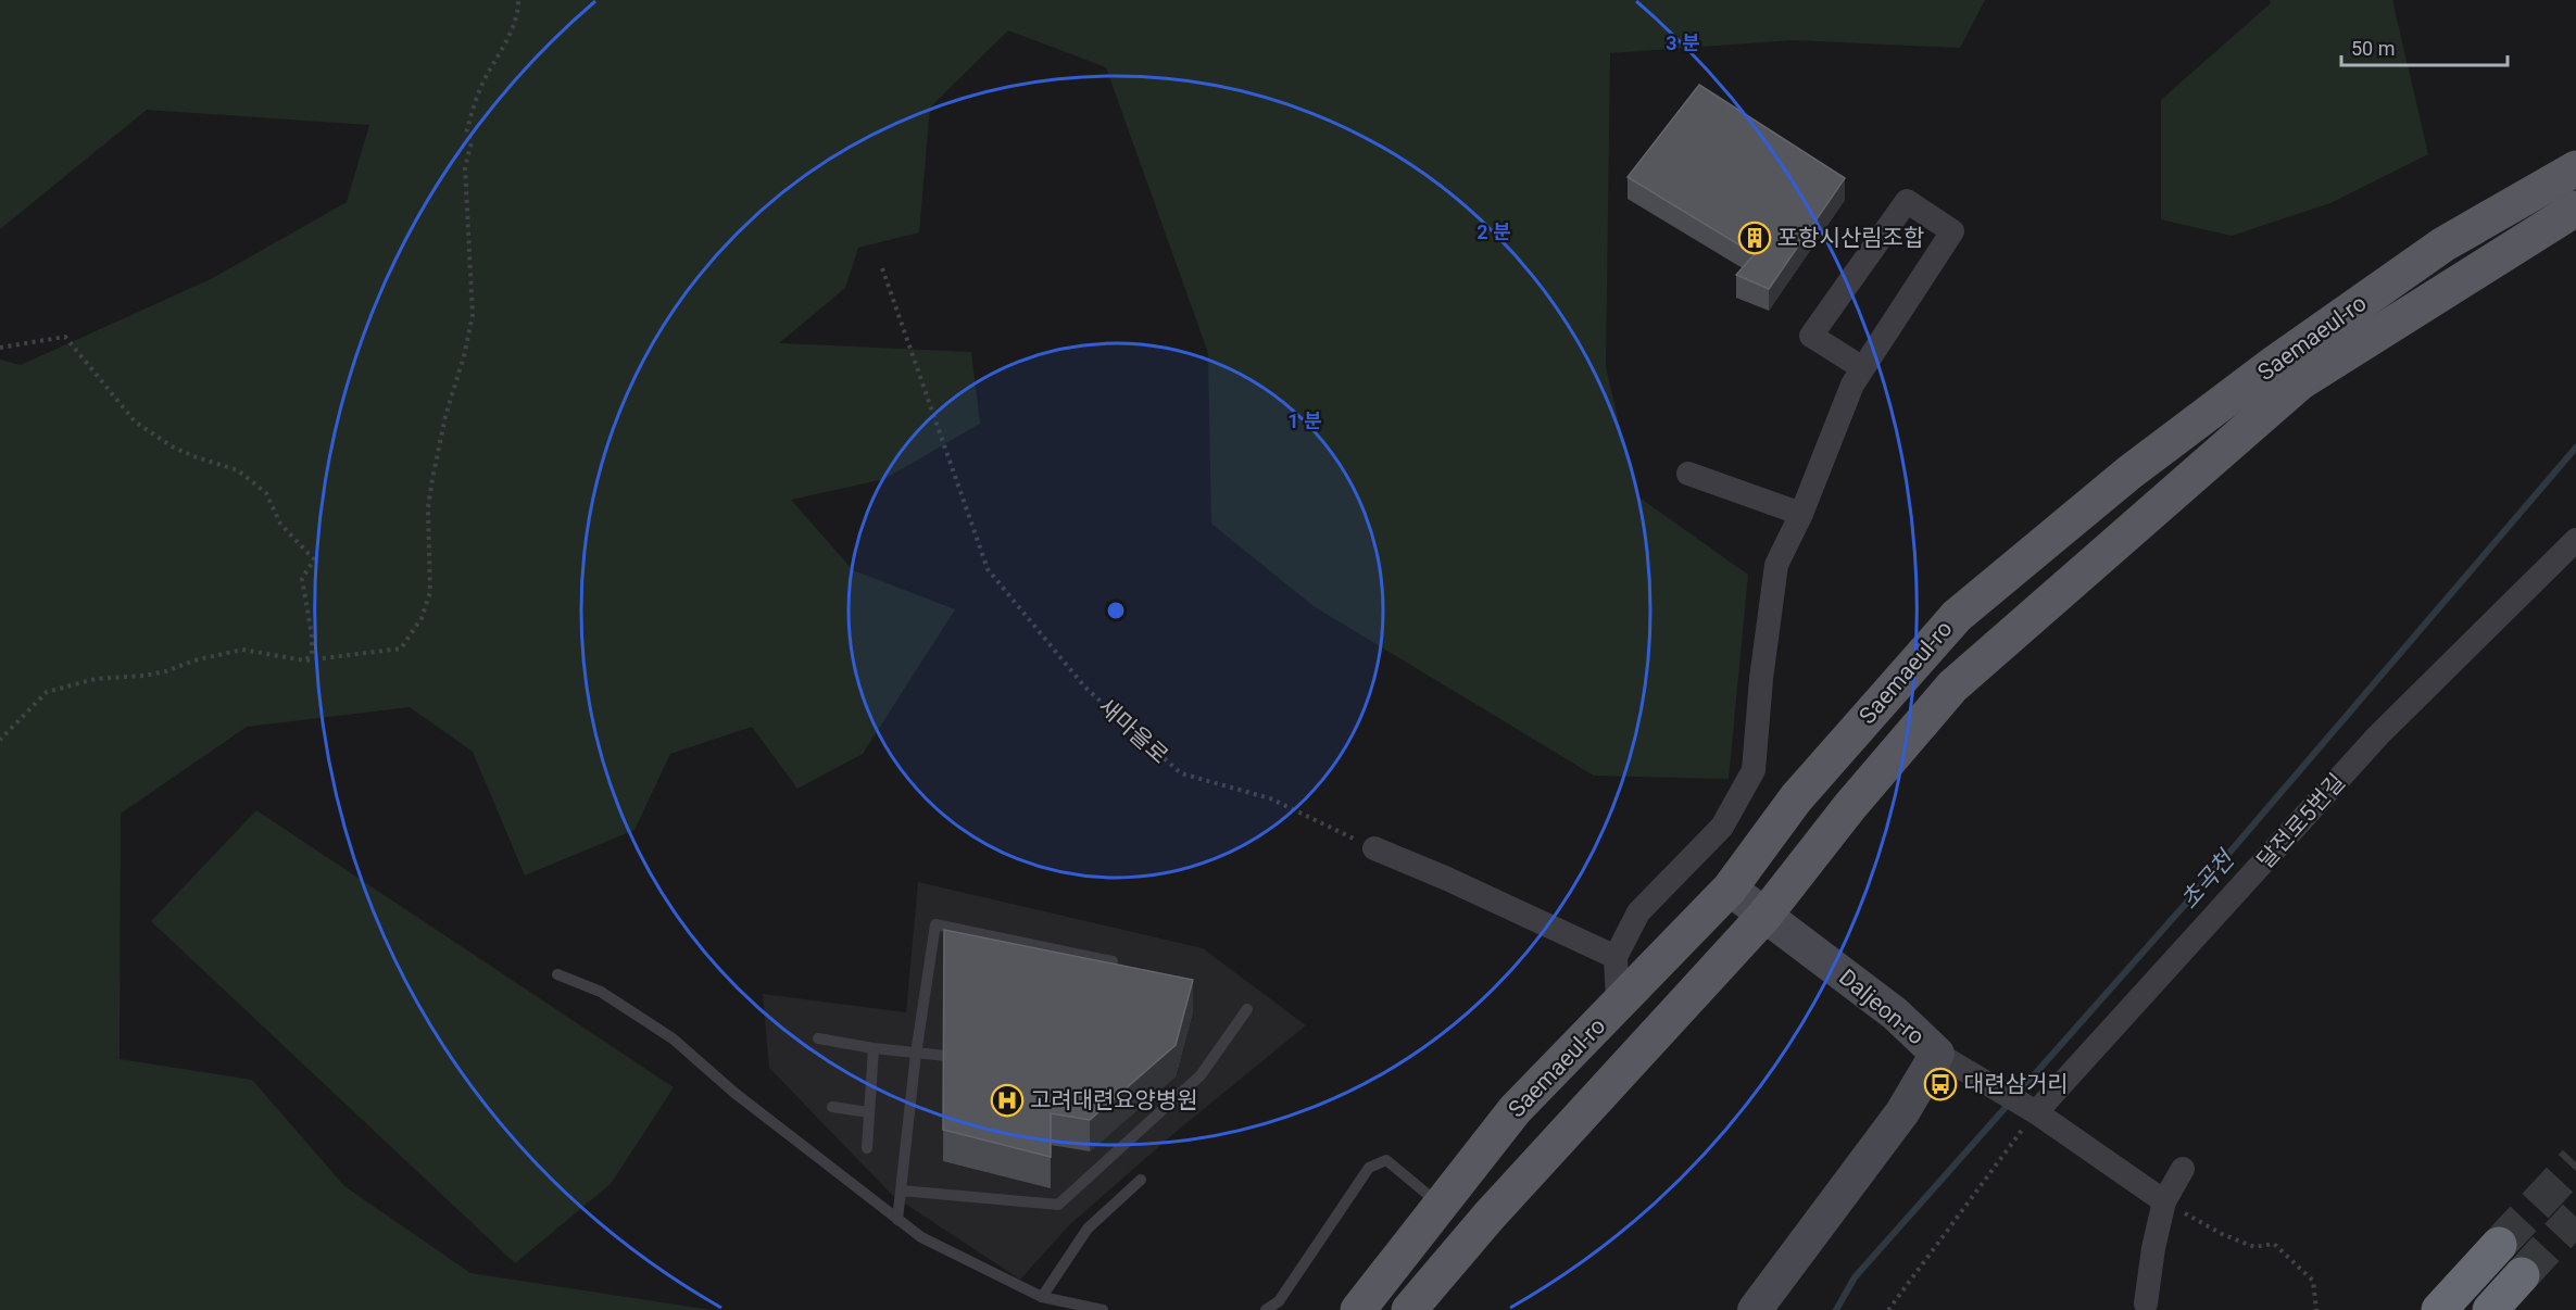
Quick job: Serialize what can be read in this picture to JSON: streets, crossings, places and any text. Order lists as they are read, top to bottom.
{
  "streets": {
    "main road": ["Saemaeul-ro"],
    "street": ["달전로5번길", "Daljeon-ro"],
    "path": ["새마을로"]
  },
  "crossings": [
    ["Saemaeul-ro", "Daljeon-ro"]
  ],
  "water": ["초곡천"],
  "places": {
    "building": ["포항시산림조합"],
    "bus stop": ["대련삼거리"],
    "hospital": ["고려대련요양병원"]
  },
  "scale_bar": "50 m",
  "rings": ["3 분", "2 분", "1 분"]
}
